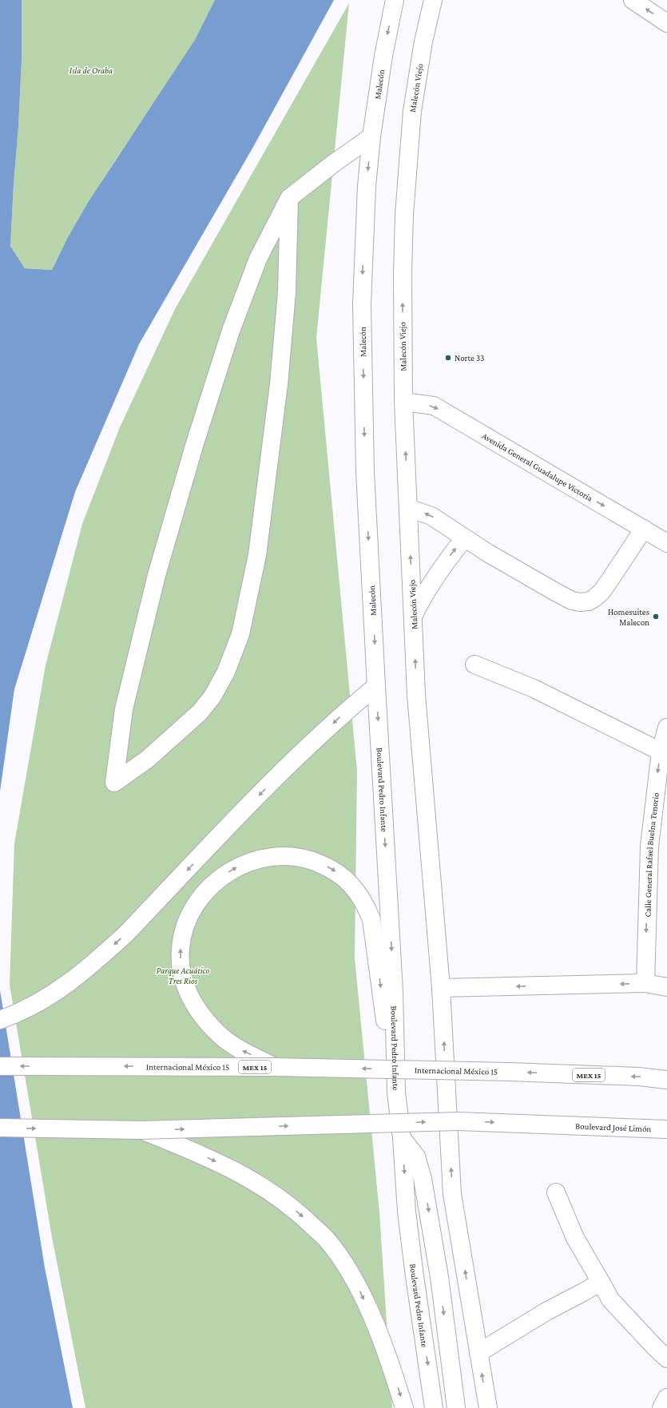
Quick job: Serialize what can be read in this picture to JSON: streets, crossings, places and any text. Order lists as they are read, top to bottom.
{
  "streets": {
    "main road": [
      "Malecón",
      "Malecón Viejo",
      "Avenida General Guadalupe Victoria",
      "Boulevard Pedro Infante",
      "Calle General Rafael Buelna Tenorio",
      "Internacional México 15",
      "MEX 15",
      "Boulevard José Limón"
    ]
  },
  "crossings": [
    ["Malecón", "Boulevard Pedro Infante"],
    ["Malecón Viejo", "Avenida General Guadalupe Victoria"]
  ],
  "one_way": [
    "Malecón",
    "Malecón Viejo",
    "Avenida General Guadalupe Victoria",
    "Calle General Rafael Buelna Tenorio"
  ],
  "parks": ["Isla de Oraba", "Parque Acuático Tres Rios"],
  "places": ["Norte 33", "Homesuites Malecon"]
}
